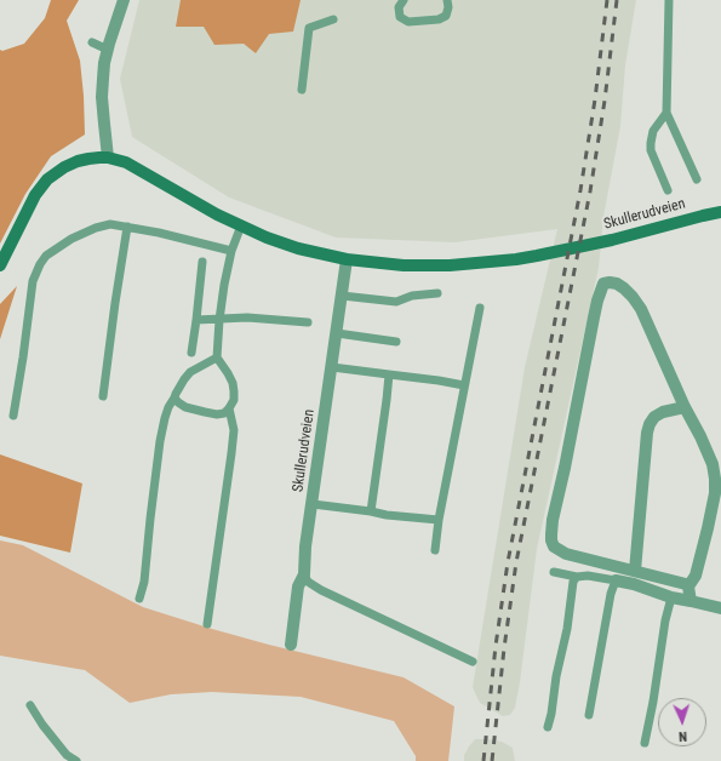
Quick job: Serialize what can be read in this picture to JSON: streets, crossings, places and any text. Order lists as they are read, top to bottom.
{
  "streets": {
    "main road": ["Skullerudveien"]
  },
  "north": "bottom"
}
